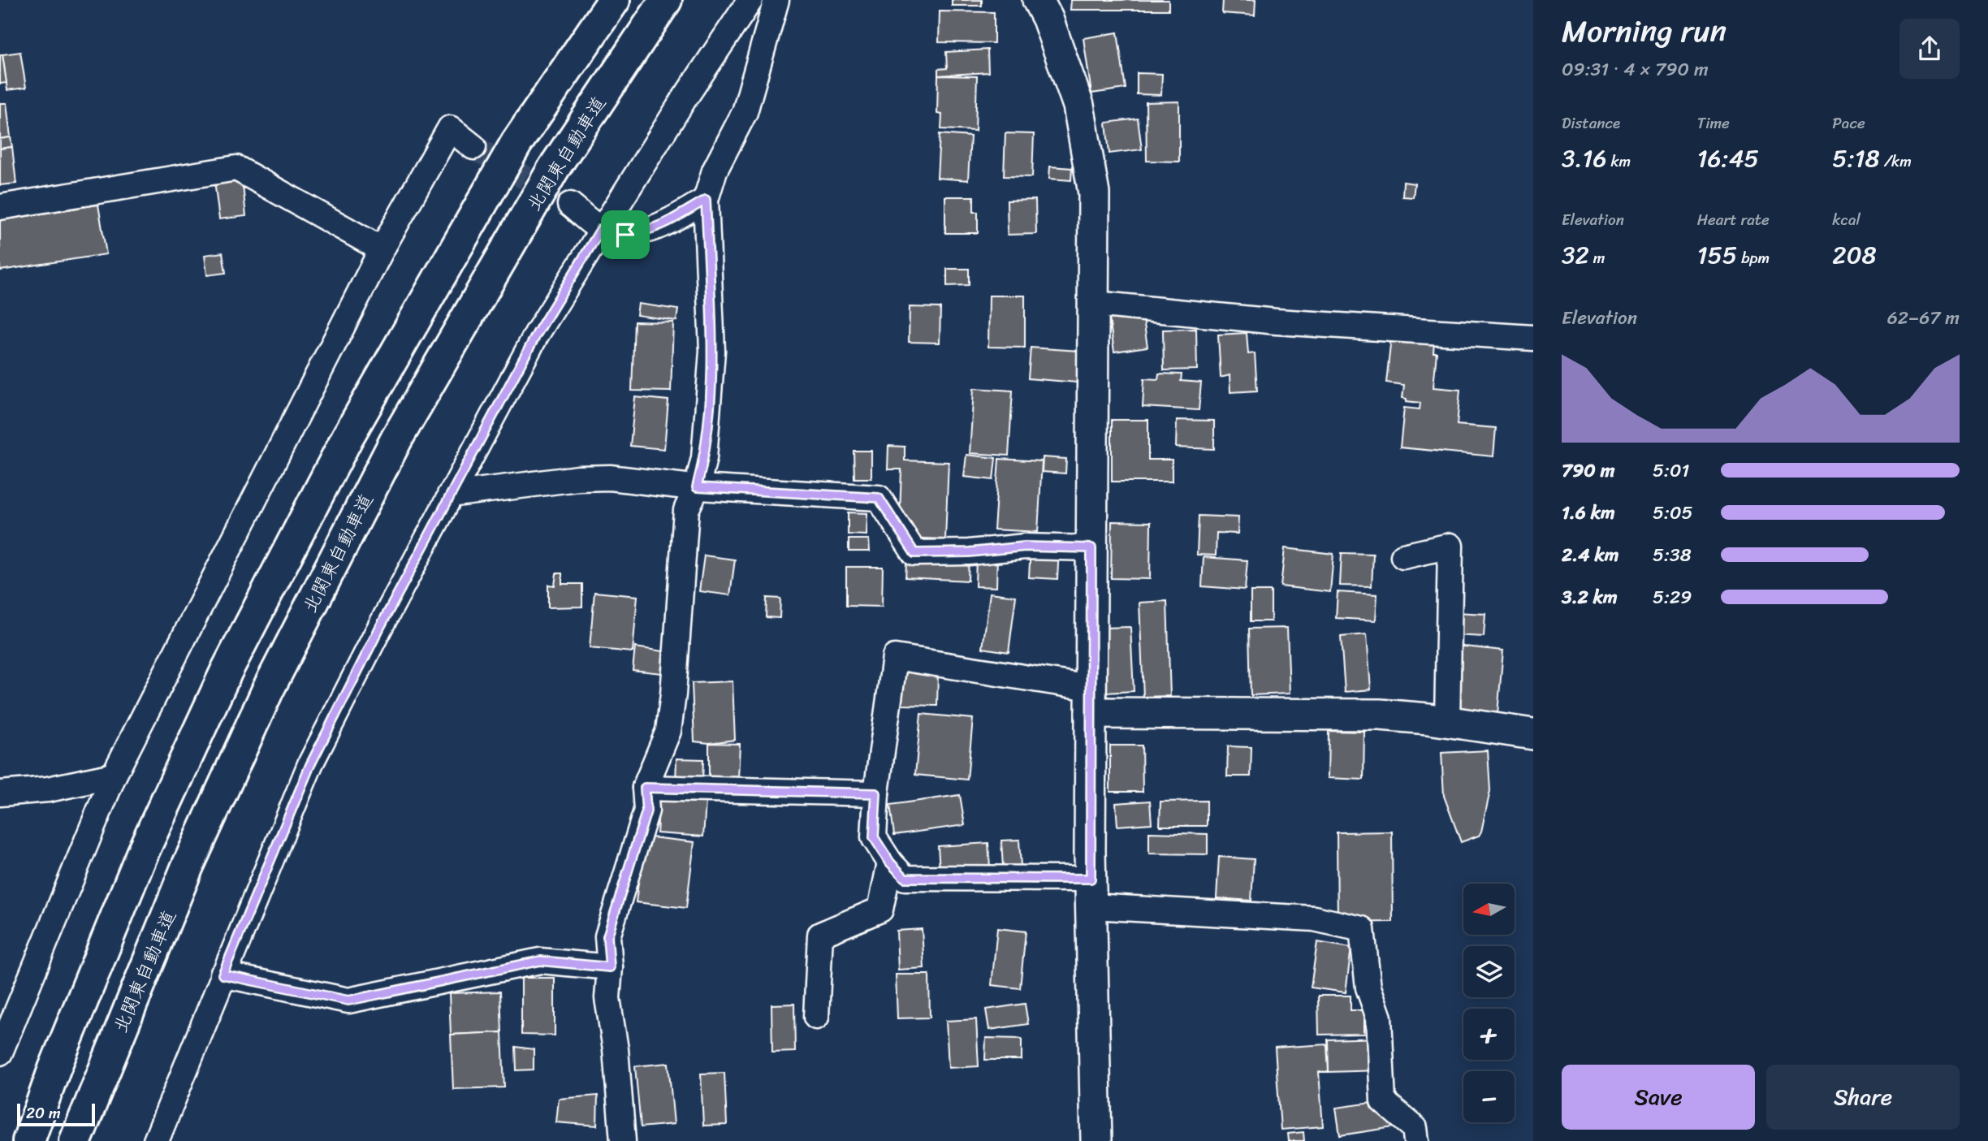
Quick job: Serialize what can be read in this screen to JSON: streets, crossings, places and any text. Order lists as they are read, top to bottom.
{
  "streets": {
    "highway": ["北関東自動車道"]
  },
  "scale_bar": "20 m",
  "north": "left",
  "page": {
    "heading": ["Morning run", "09:31 · 4 × 790 m"],
    "stats": [
      ["Distance", "3.16 km"],
      ["Time", "16:45"],
      ["Pace", "5:18 /km"],
      ["Elevation", "32 m"],
      ["Heart rate", "155 bpm"],
      ["kcal", "208"]
    ],
    "chart": ["Elevation", "62–67 m"],
    "list": [
      {
        "name": "790 m",
        "note": "5:01"
      },
      {
        "name": "1.6 km",
        "note": "5:05"
      },
      {
        "name": "2.4 km",
        "note": "5:38"
      },
      {
        "name": "3.2 km",
        "note": "5:29"
      }
    ],
    "map_buttons": ["+", "−"],
    "buttons": ["Save", "Share"],
    "scale": "20 m"
  }
}
